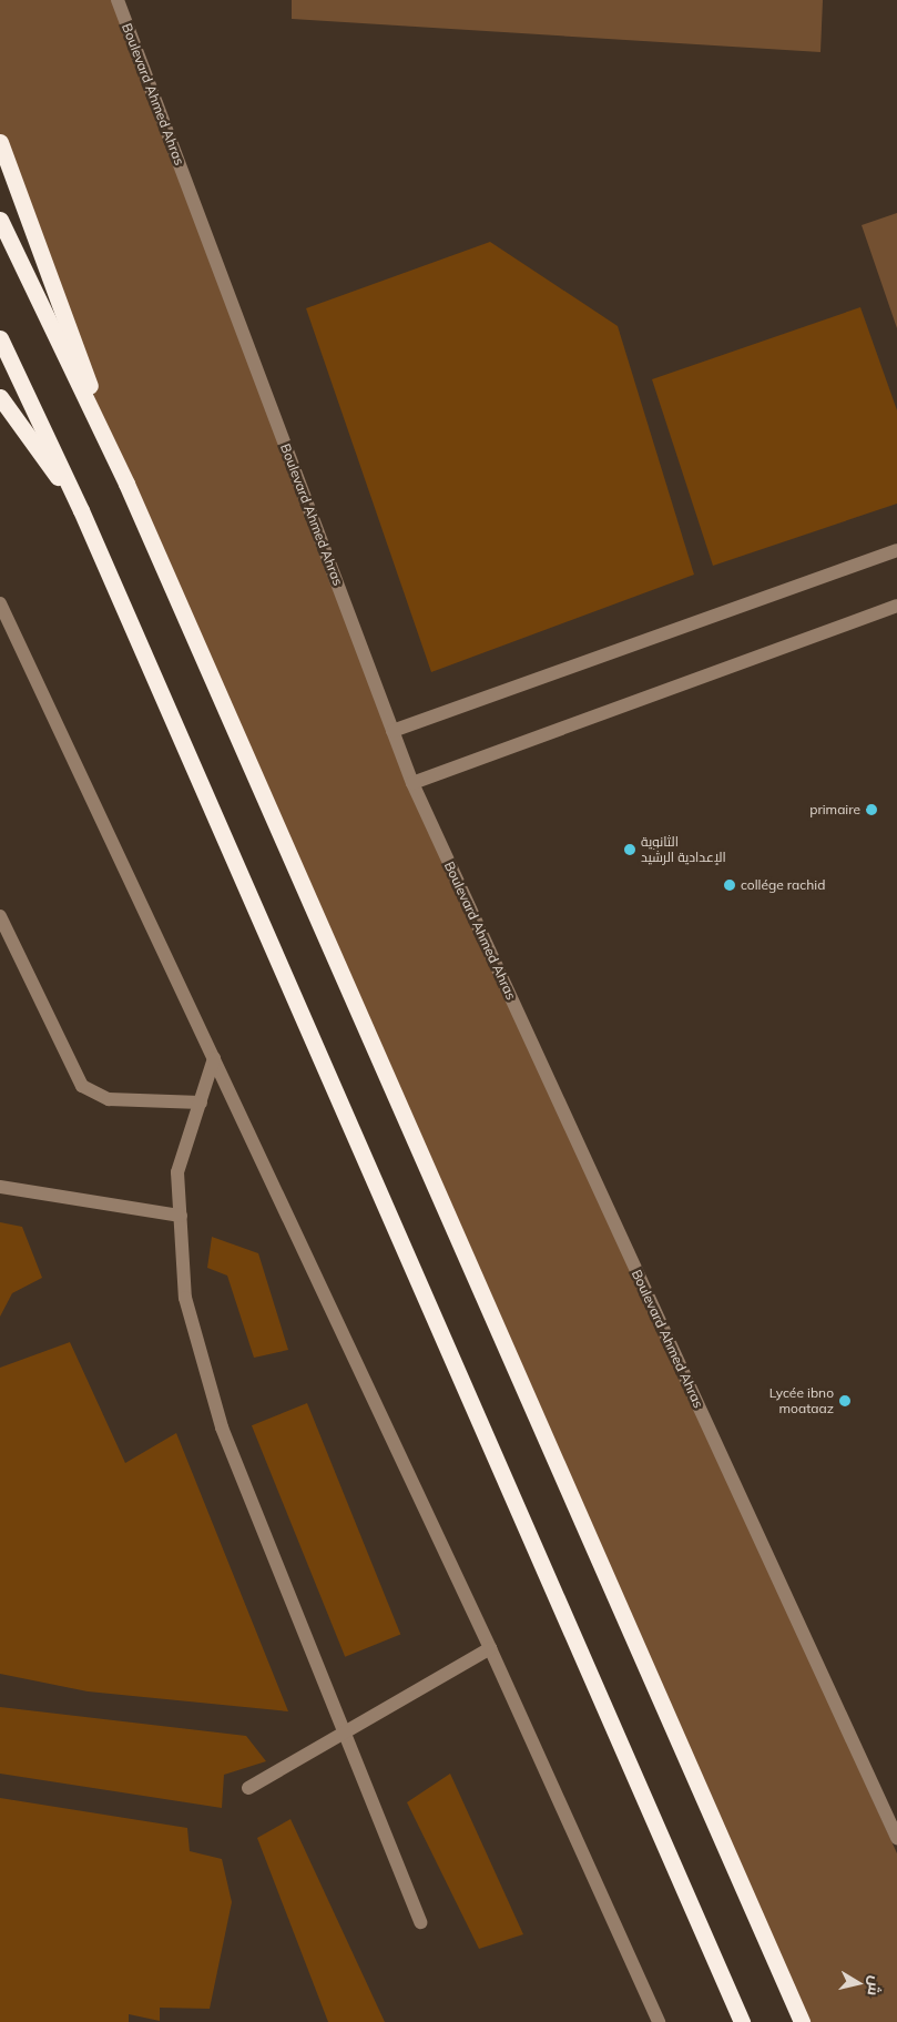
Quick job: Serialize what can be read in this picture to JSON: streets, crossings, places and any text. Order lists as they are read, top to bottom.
{
  "streets": {
    "street": ["Boulevard Ahmed Ahras"]
  },
  "places": [
    "primaire",
    "الثانوية الإعدادية الرشيد",
    "collége rachid",
    "Lycée ibno moataaz"
  ],
  "north": "right"
}
